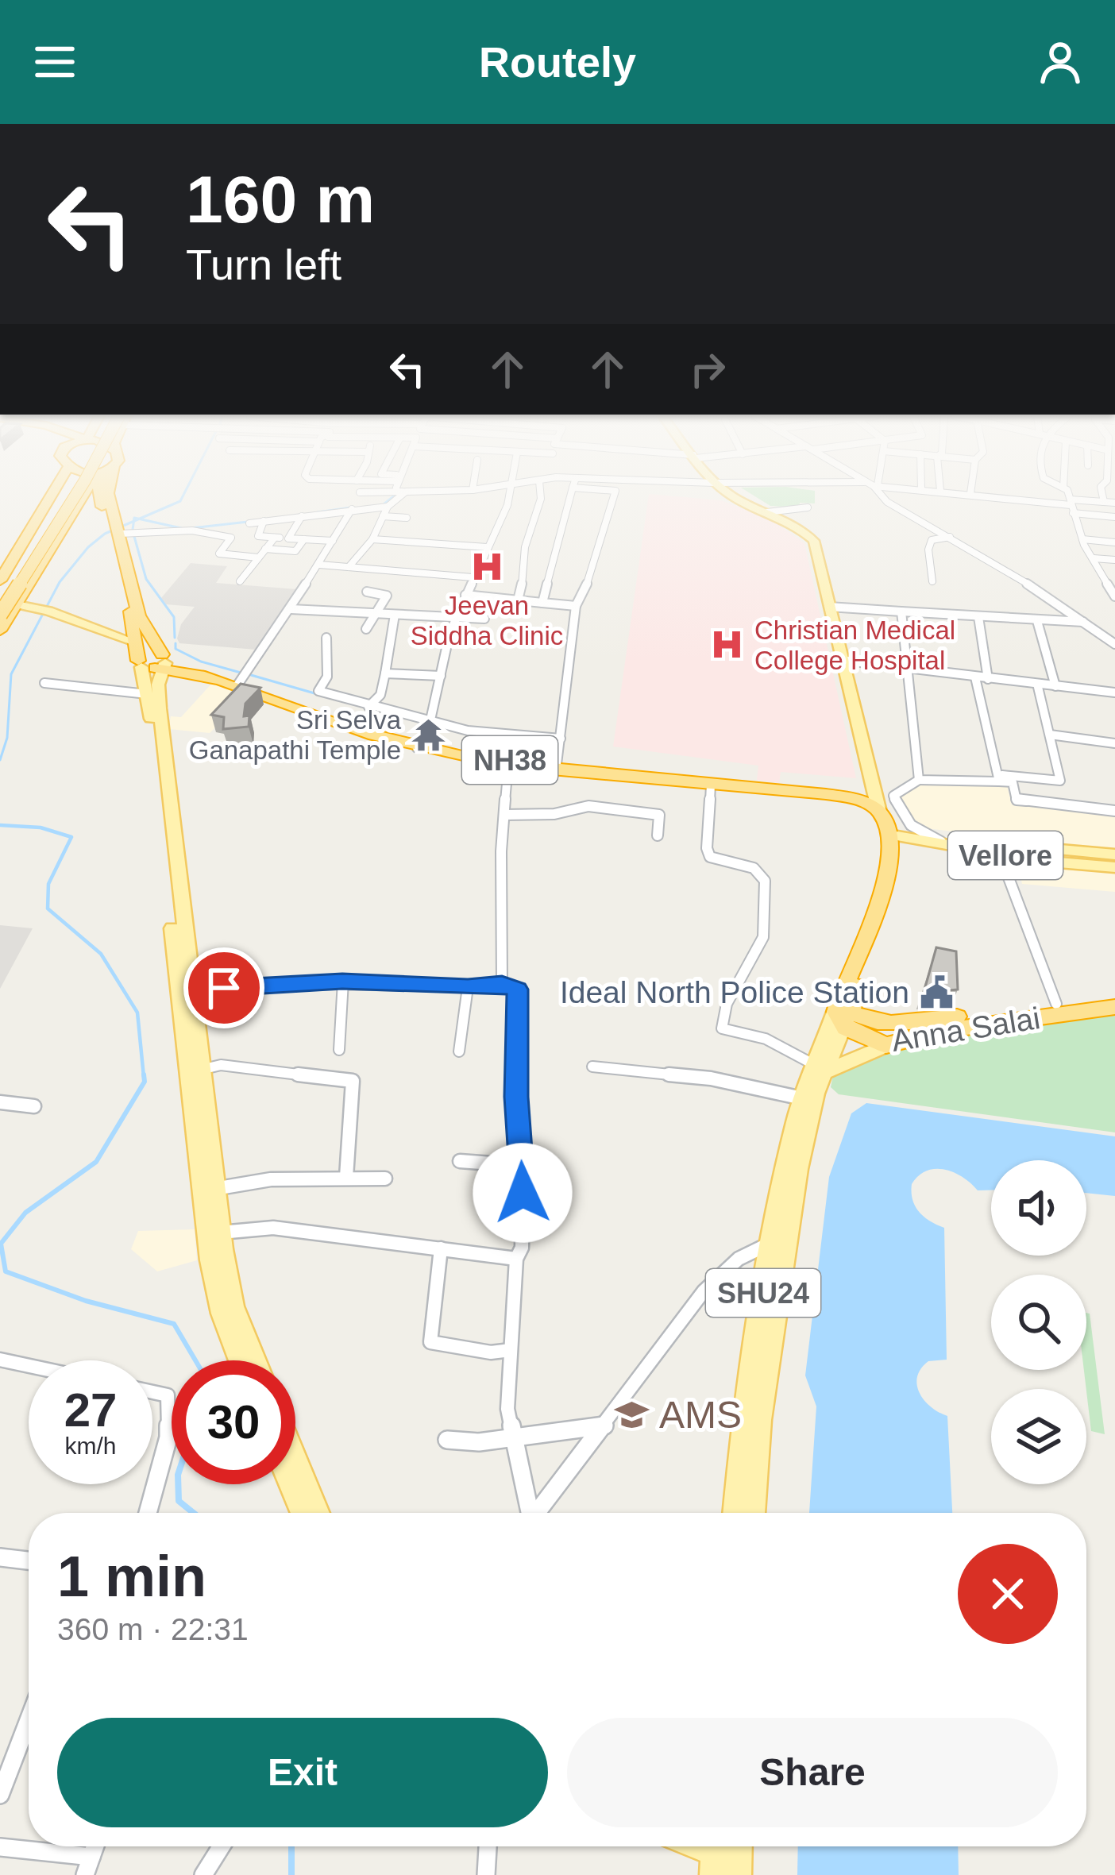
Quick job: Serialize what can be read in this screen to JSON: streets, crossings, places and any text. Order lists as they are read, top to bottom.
{
  "streets": {
    "highway": ["NH38", "Anna Salai"],
    "main road": ["Vellore", "SHU24"]
  },
  "crossings": [
    ["Anna Salai", "SHU24"]
  ],
  "places": {
    "hospital": ["Jeevan Siddha Clinic", "Christian Medical College Hospital"],
    "temple": ["Sri Selva Ganapathi Temple"],
    "public building": ["Ideal North Police Station"],
    "school or university": ["AMS"]
  },
  "page": {
    "header": "Routely",
    "turn": ["160 m", "Turn left"],
    "speed": "27 km/h",
    "limit": "30",
    "heading": ["1 min", "360 m · 22:31"],
    "buttons": ["Exit", "Share"]
  }
}
